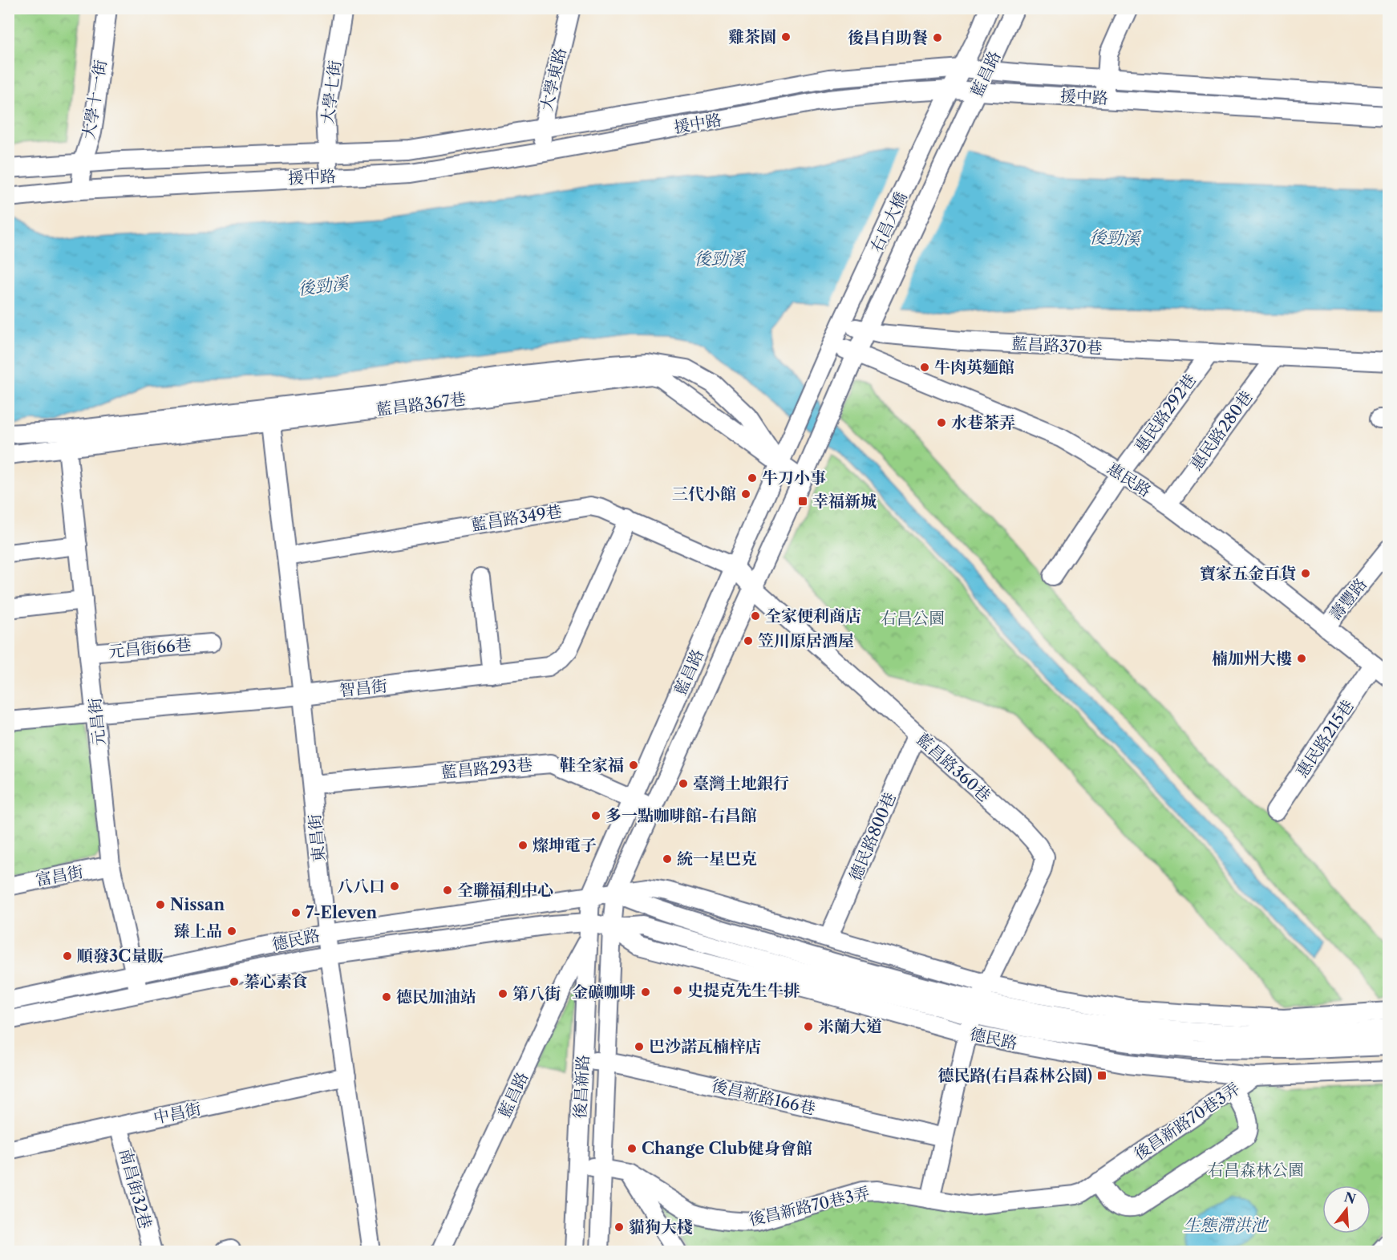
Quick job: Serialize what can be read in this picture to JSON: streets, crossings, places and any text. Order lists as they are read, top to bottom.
{
  "streets": {
    "street": [
      "藍昌路",
      "大學東路",
      "大學七街",
      "援中路",
      "大學十一街",
      "右昌大橋",
      "藍昌路370巷",
      "藍昌路367巷",
      "惠民路292巷",
      "惠民路280巷",
      "惠民路",
      "藍昌路349巷",
      "壽豐路",
      "元昌街66巷",
      "智昌街",
      "元昌街",
      "惠民路215巷",
      "藍昌路360巷",
      "藍昌路293巷",
      "德民路800巷",
      "東昌街",
      "富昌街",
      "德民路",
      "後昌新路",
      "後昌新路166巷",
      "中昌街",
      "後昌新路70巷3弄",
      "南昌街32巷"
    ]
  },
  "crossings": [
    ["藍昌路", "援中路"],
    ["藍昌路", "右昌大橋"],
    ["藍昌路", "藍昌路367巷"],
    ["藍昌路", "惠民路"],
    ["藍昌路", "藍昌路349巷"],
    ["藍昌路", "藍昌路360巷"],
    ["藍昌路", "藍昌路293巷"],
    ["藍昌路", "德民路"],
    ["藍昌路", "後昌新路"],
    ["大學東路", "援中路"],
    ["大學七街", "援中路"],
    ["援中路", "大學十一街"],
    ["右昌大橋", "藍昌路370巷"],
    ["藍昌路370巷", "惠民路292巷"],
    ["藍昌路370巷", "惠民路280巷"],
    ["藍昌路367巷", "元昌街"],
    ["藍昌路367巷", "東昌街"],
    ["惠民路292巷", "惠民路"],
    ["惠民路280巷", "惠民路"],
    ["惠民路", "壽豐路"],
    ["惠民路", "惠民路215巷"],
    ["藍昌路349巷", "智昌街"],
    ["藍昌路349巷", "藍昌路360巷"],
    ["藍昌路349巷", "東昌街"],
    ["元昌街66巷", "元昌街"],
    ["智昌街", "元昌街"],
    ["智昌街", "東昌街"],
    ["元昌街", "富昌街"],
    ["元昌街", "德民路"],
    ["藍昌路360巷", "德民路800巷"],
    ["藍昌路360巷", "德民路"],
    ["藍昌路293巷", "東昌街"],
    ["德民路800巷", "德民路"],
    ["東昌街", "德民路"],
    ["東昌街", "中昌街"],
    ["德民路", "後昌新路"],
    ["德民路", "後昌新路70巷3弄"],
    ["後昌新路", "後昌新路166巷"],
    ["後昌新路", "後昌新路70巷3弄"],
    ["中昌街", "南昌街32巷"]
  ],
  "water": ["後勁溪", "生態滯洪池"],
  "parks": ["右昌公園", "右昌森林公園"],
  "places": {
    "other": [
      "雞茶園",
      "後昌自助餐",
      "牛肉英麵館",
      "水巷茶弄",
      "牛刀小事",
      "三代小館",
      "寶家五金百貨",
      "全家便利商店",
      "笠川原居酒屋",
      "楠加州大樓",
      "鞋全家福",
      "臺灣土地銀行",
      "多一點咖啡館-右昌館",
      "燦坤電子",
      "統一星巴克",
      "八八口",
      "全聯福利中心",
      "Nissan",
      "7-Eleven",
      "臻上品",
      "順發3C量販",
      "蓁心素食",
      "史提克先生牛排",
      "金礦咖啡",
      "第八街",
      "德民加油站",
      "米蘭大道",
      "巴沙諾瓦楠梓店",
      "Change Club健身會館",
      "貓狗大棧"
    ],
    "transit": ["幸福新城", "德民路(右昌森林公園)"]
  },
  "north": "top"
}
